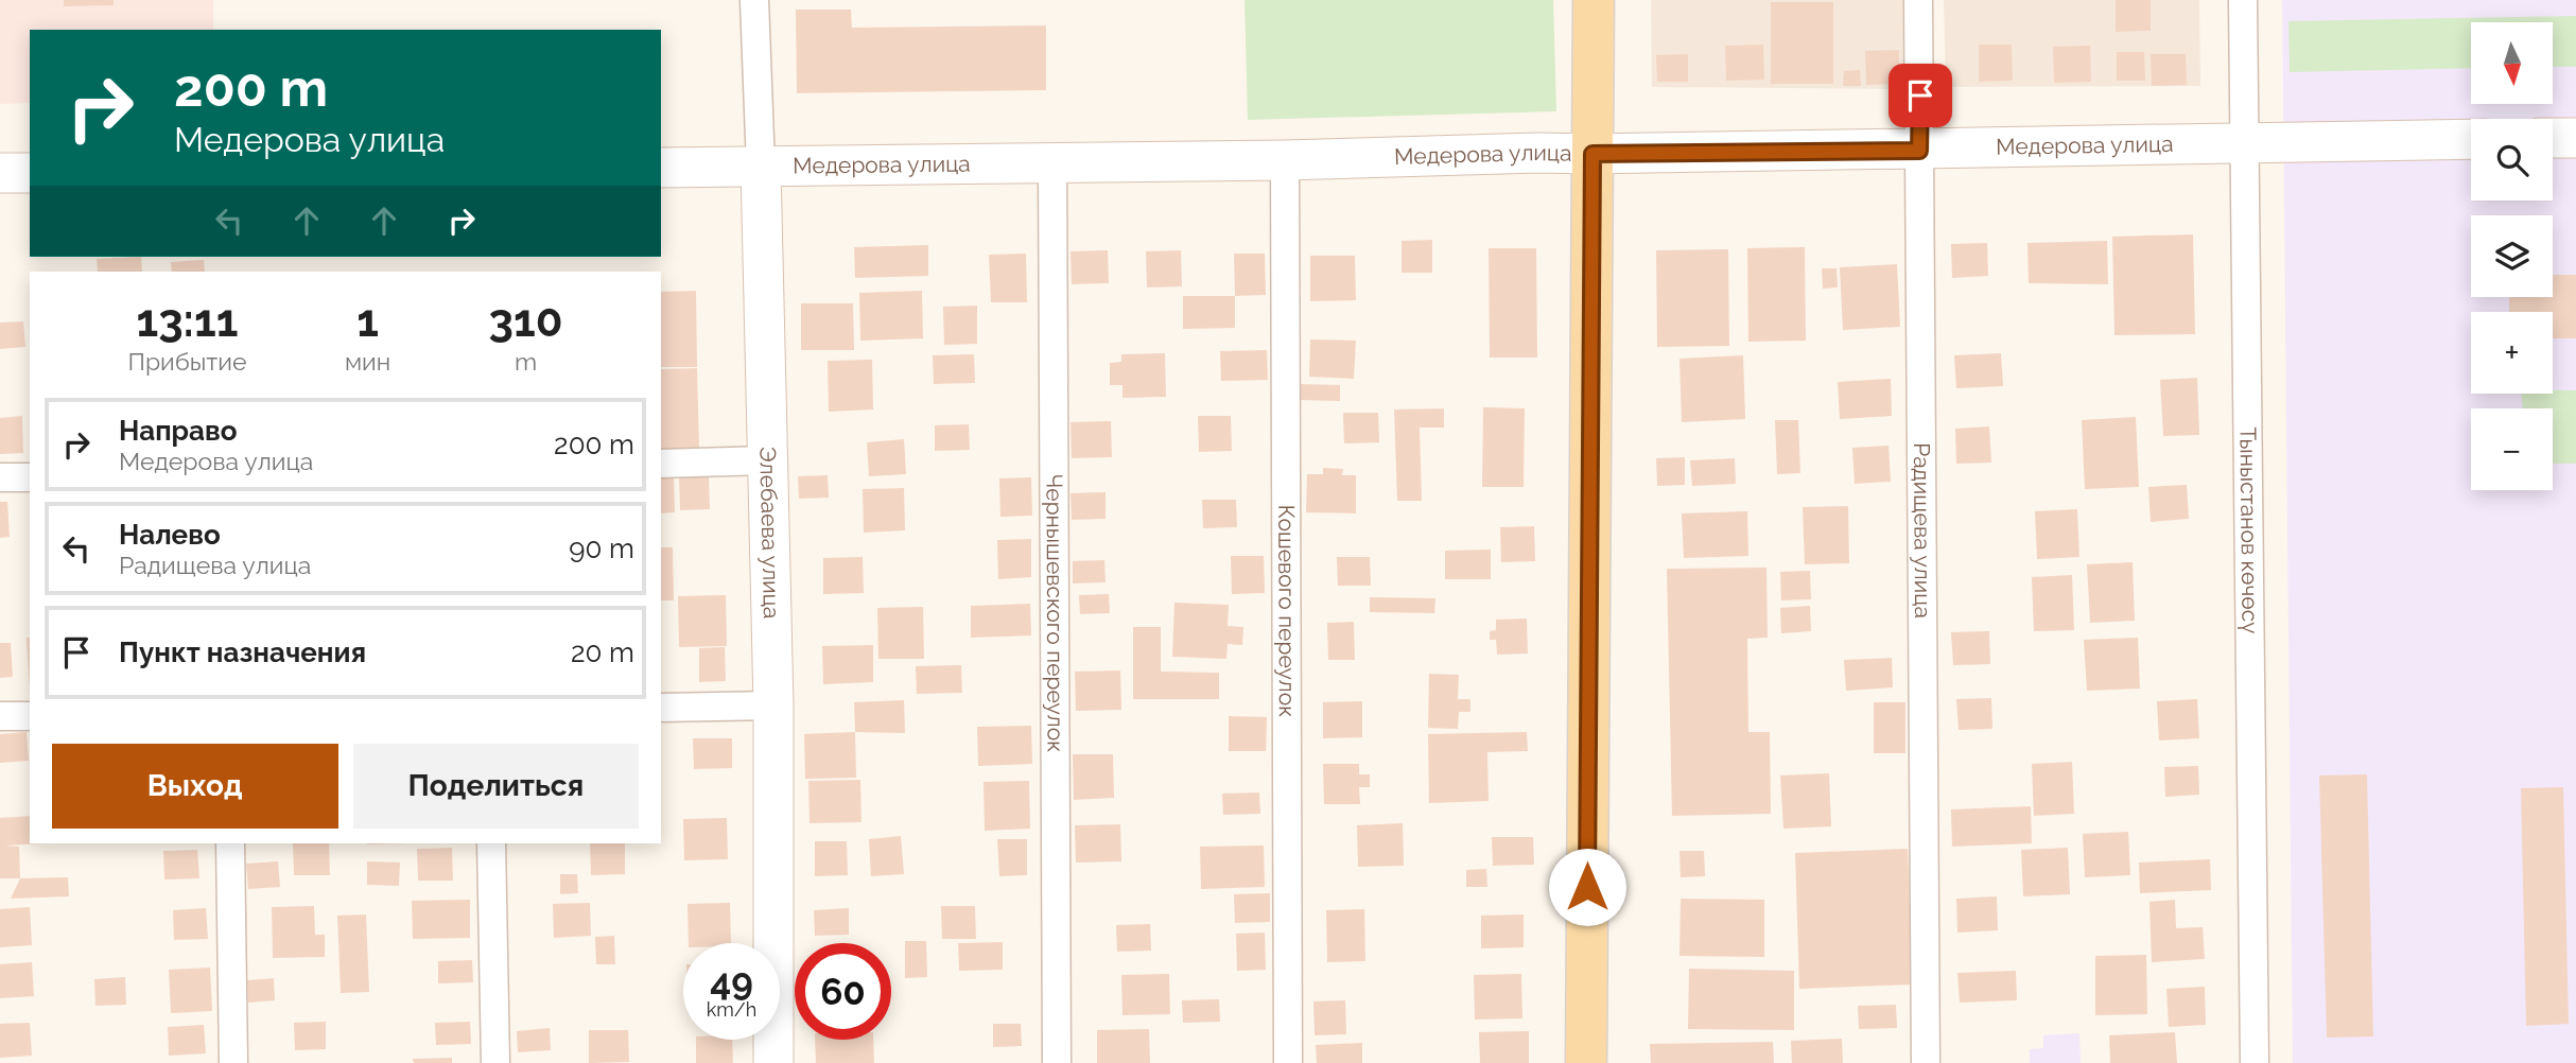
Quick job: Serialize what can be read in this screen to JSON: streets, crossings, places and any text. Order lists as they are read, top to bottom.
{
  "streets": {
    "main road": ["Медерова улица", "Элебаева улица"],
    "street": [
      "Радищева улица",
      "Тыныстанов көчөсү",
      "Кошевого переулок",
      "Чернышевского переулок"
    ]
  },
  "crossings": [
    ["Медерова улица", "Элебаева улица"],
    ["Медерова улица", "Радищева улица"],
    ["Медерова улица", "Тыныстанов көчөсү"],
    ["Медерова улица", "Кошевого переулок"],
    ["Медерова улица", "Чернышевского переулок"]
  ],
  "north": "bottom",
  "page": {
    "map_buttons": ["+", "−"],
    "turn": ["200 m", "Медерова улица"],
    "eta": [
      "13:11",
      "Прибытие",
      "1",
      "мин",
      "310",
      "m"
    ],
    "list": [
      {
        "name": "Направо",
        "note": "Медерова улица",
        "value": "200 m"
      },
      {
        "name": "Налево",
        "note": "Радищева улица",
        "value": "90 m"
      },
      {
        "name": "Пункт назначения",
        "value": "20 m"
      }
    ],
    "buttons": ["Выход", "Поделиться"],
    "speed": "49 km/h",
    "limit": "60"
  }
}
